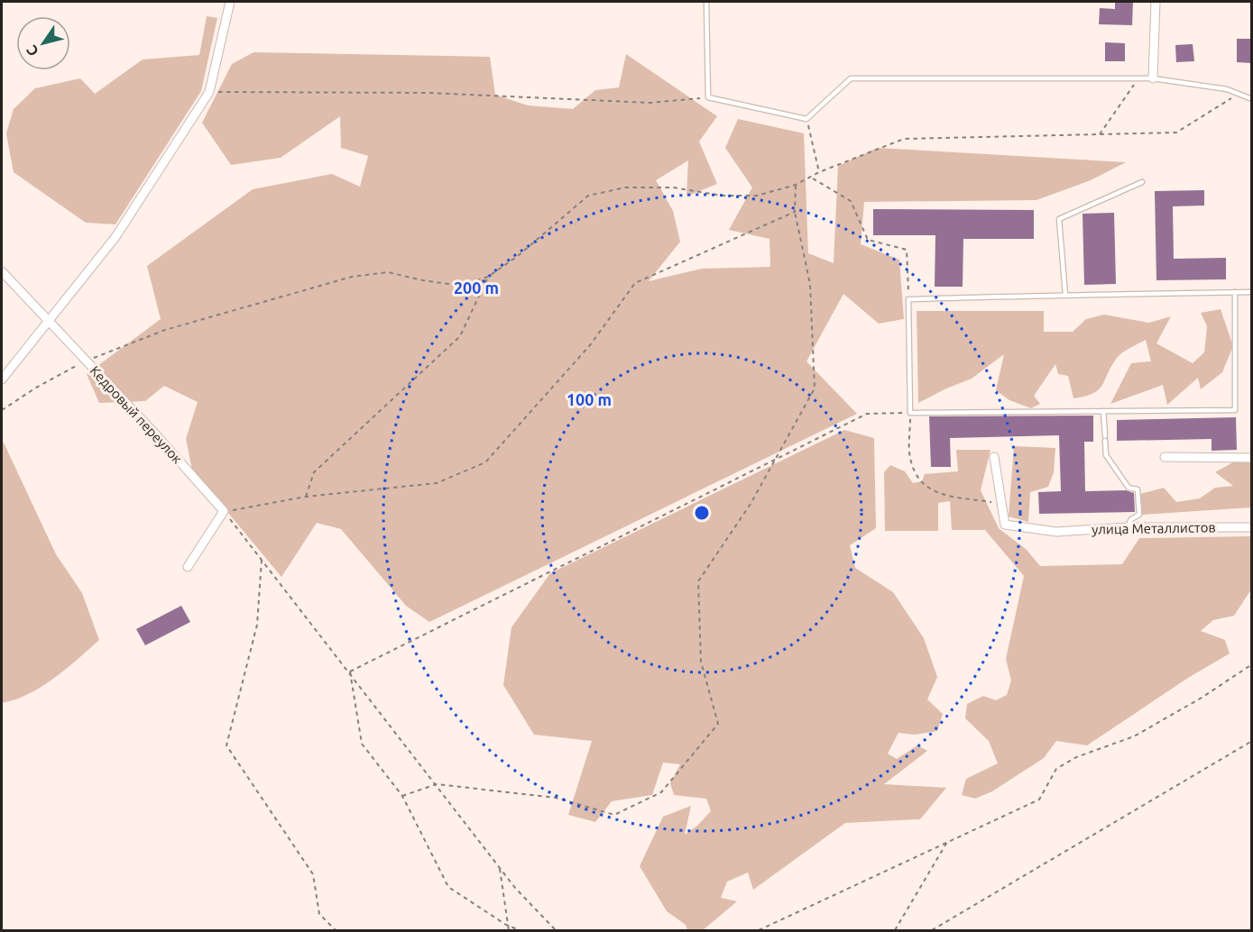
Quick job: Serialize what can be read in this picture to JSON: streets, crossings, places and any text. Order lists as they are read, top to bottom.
{
  "streets": {
    "street": ["Кедровый переулок", "улица Металлистов"]
  },
  "north": "bottom left",
  "rings": ["200 m", "100 m"]
}
